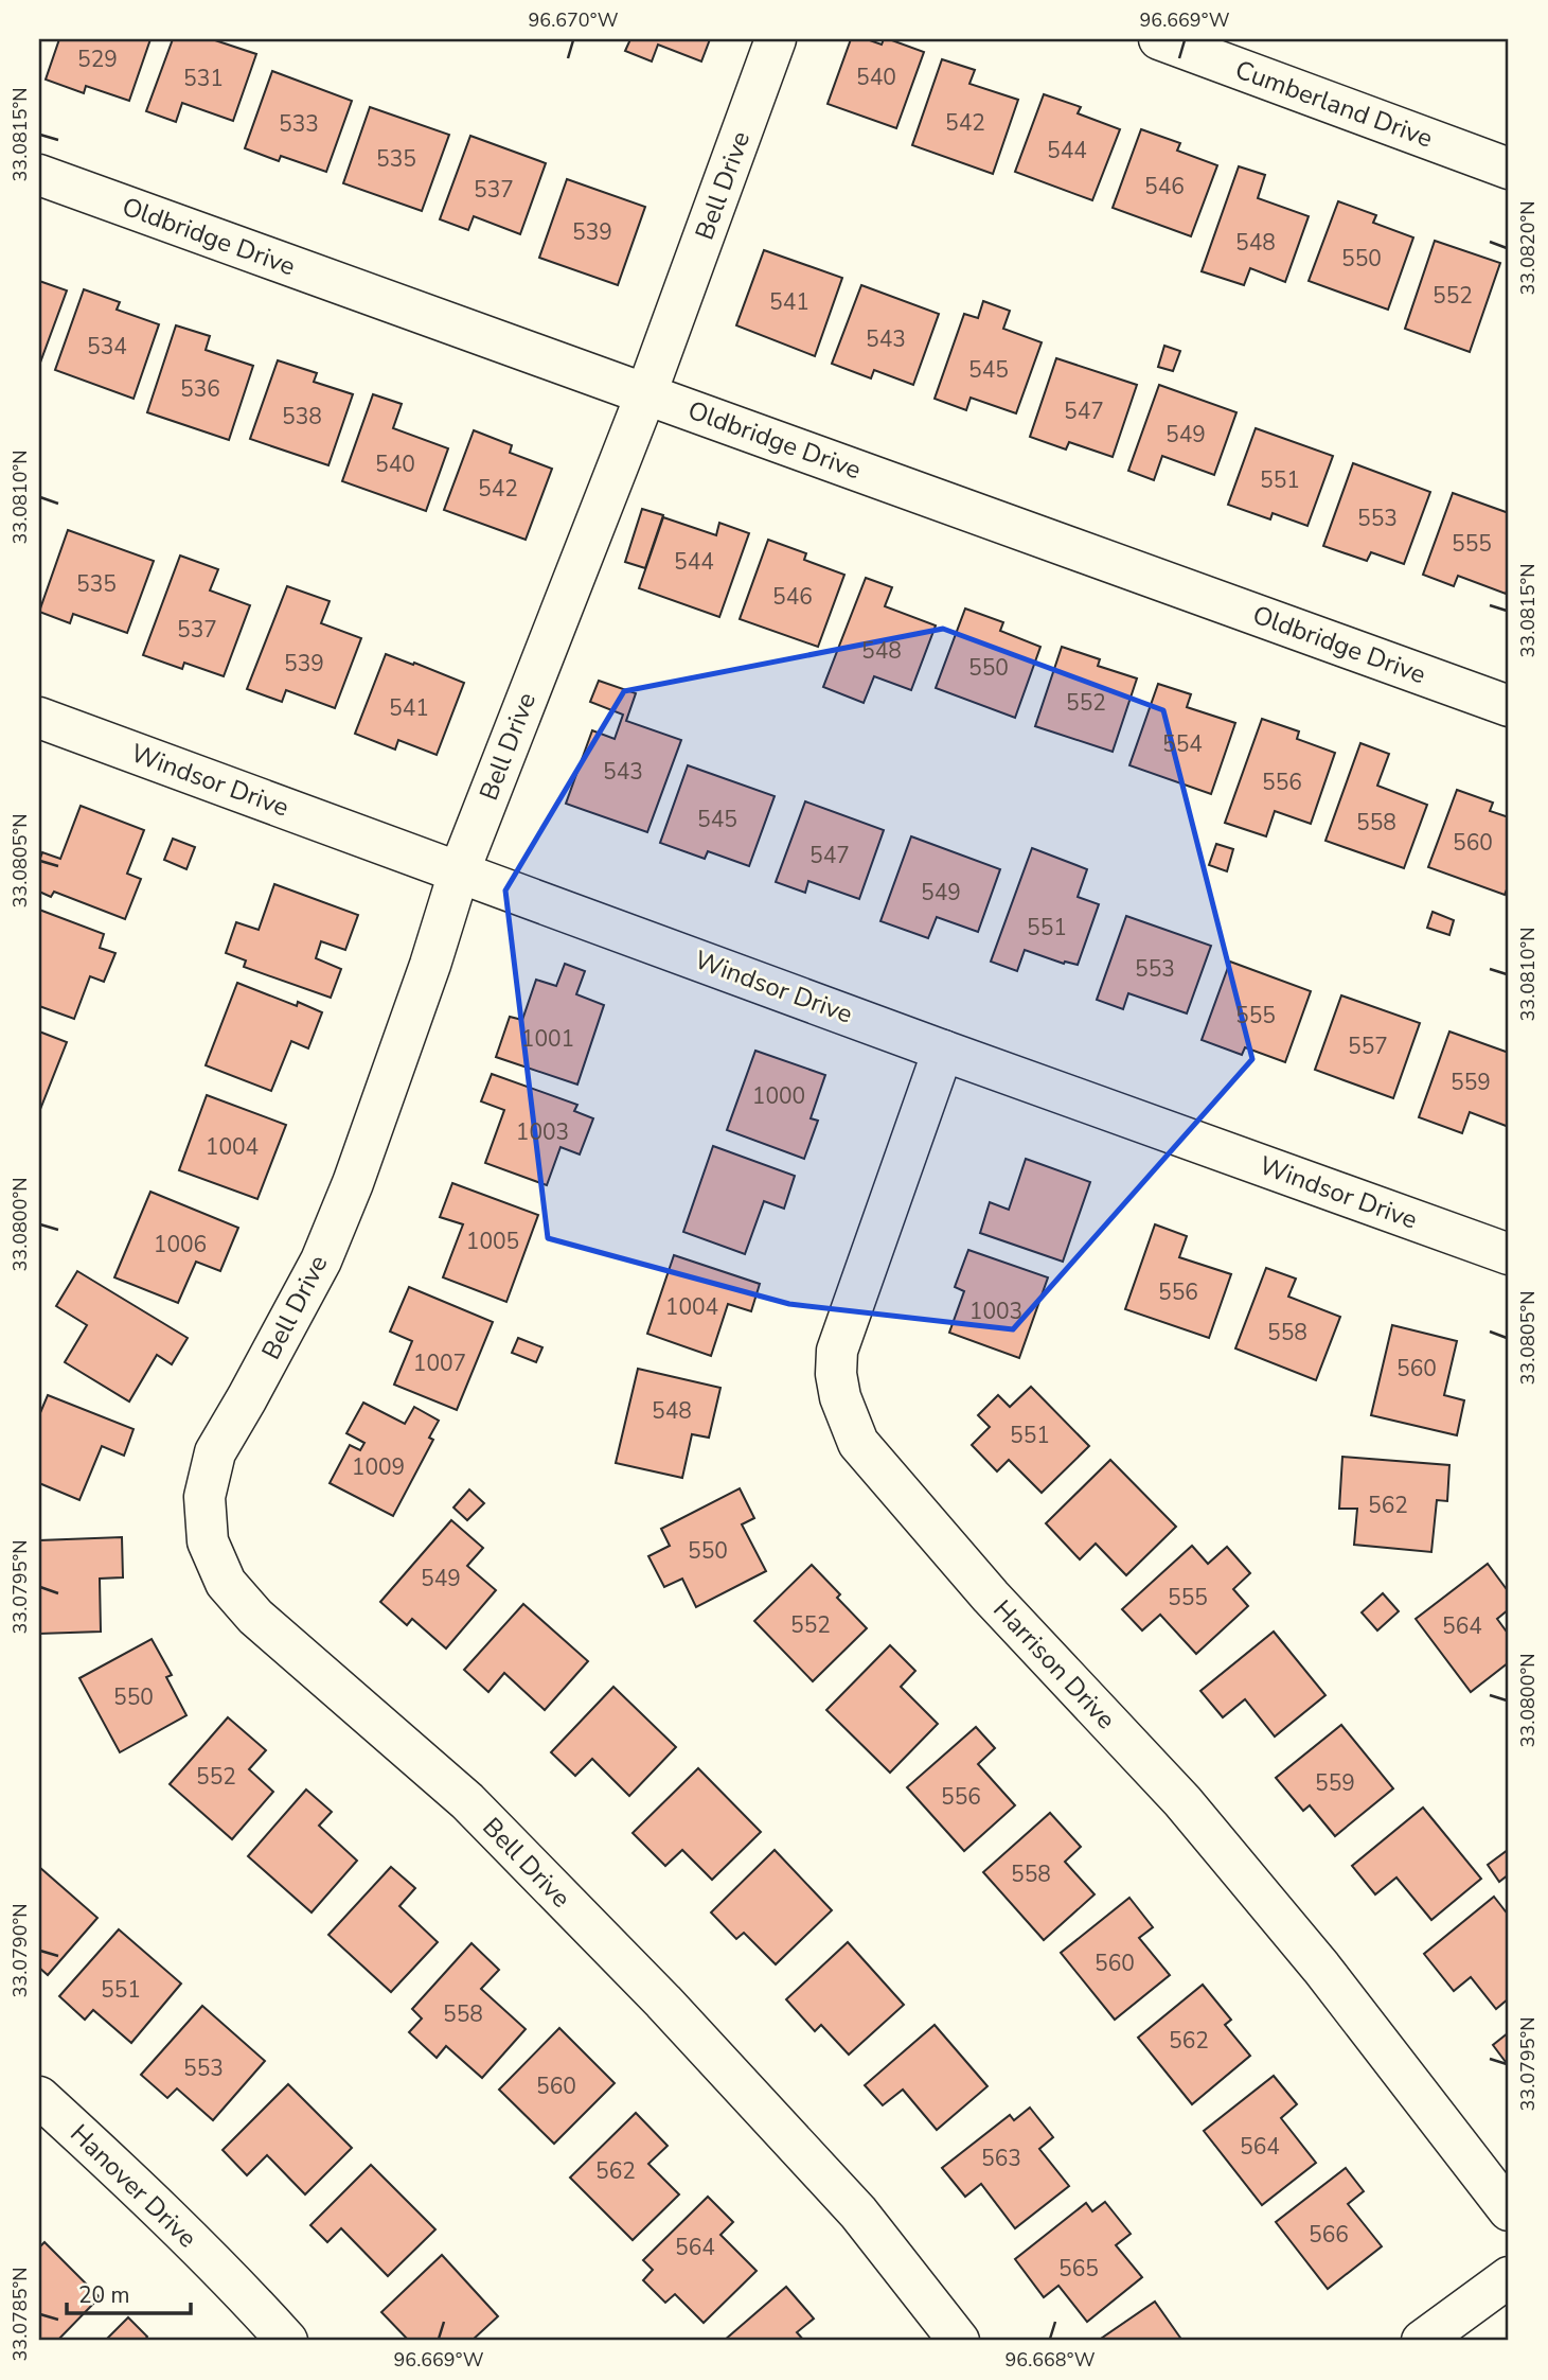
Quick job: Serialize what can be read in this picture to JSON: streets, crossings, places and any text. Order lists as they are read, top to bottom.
{
  "streets": {
    "street": [
      "Cumberland Drive",
      "Bell Drive",
      "Oldbridge Drive",
      "Windsor Drive",
      "Harrison Drive",
      "Hanover Drive"
    ]
  },
  "crossings": [
    ["Bell Drive", "Oldbridge Drive"],
    ["Bell Drive", "Windsor Drive"],
    ["Windsor Drive", "Harrison Drive"]
  ],
  "house_numbers": [
    "529",
    "540",
    "531",
    "542",
    "533",
    "544",
    "535",
    "546",
    "537",
    "539",
    "548",
    "550",
    "552",
    "541",
    "543",
    "534",
    "545",
    "536",
    "547",
    "538",
    "549",
    "540",
    "551",
    "542",
    "553",
    "555",
    "544",
    "535",
    "546",
    "537",
    "548",
    "539",
    "550",
    "552",
    "541",
    "554",
    "543",
    "556",
    "545",
    "558",
    "560",
    "547",
    "549",
    "551",
    "553",
    "555",
    "1001",
    "557",
    "559",
    "1000",
    "1003",
    "1004",
    "1005",
    "1006",
    "556",
    "1004",
    "1003",
    "558",
    "1007",
    "560",
    "548",
    "551",
    "1009",
    "562",
    "550",
    "549",
    "555",
    "552",
    "564",
    "550",
    "552",
    "559",
    "556",
    "558",
    "560",
    "551",
    "558",
    "562",
    "553",
    "560",
    "564",
    "563",
    "562",
    "566",
    "564",
    "565"
  ],
  "scale_bar": "20 m",
  "coordinates": [
    "96.670°W",
    "96.669°W",
    "33.0815°N",
    "33.0820°N",
    "33.0810°N",
    "33.0805°N",
    "33.0800°N",
    "33.0795°N",
    "33.0790°N",
    "33.0785°N",
    "96.668°W"
  ]
}
